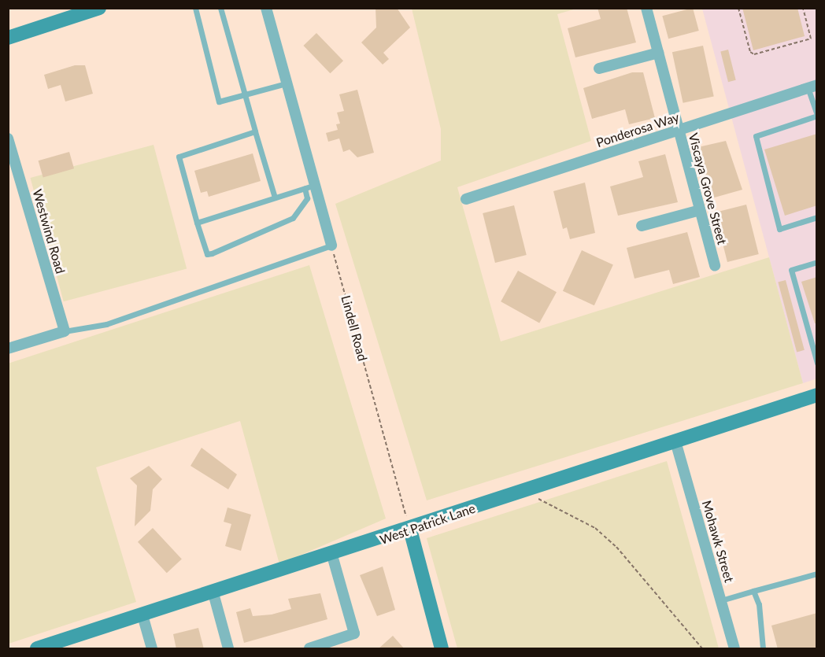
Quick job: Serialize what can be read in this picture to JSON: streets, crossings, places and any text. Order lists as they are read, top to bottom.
{
  "streets": {
    "street": [
      "Ponderosa Way",
      "Viscaya Grove Street",
      "Westwind Road",
      "West Patrick Lane",
      "Mohawk Street"
    ],
    "path": ["Lindell Road"]
  },
  "crossings": [
    ["Ponderosa Way", "Viscaya Grove Street"],
    ["Lindell Road", "West Patrick Lane"],
    ["West Patrick Lane", "Mohawk Street"]
  ]
}
